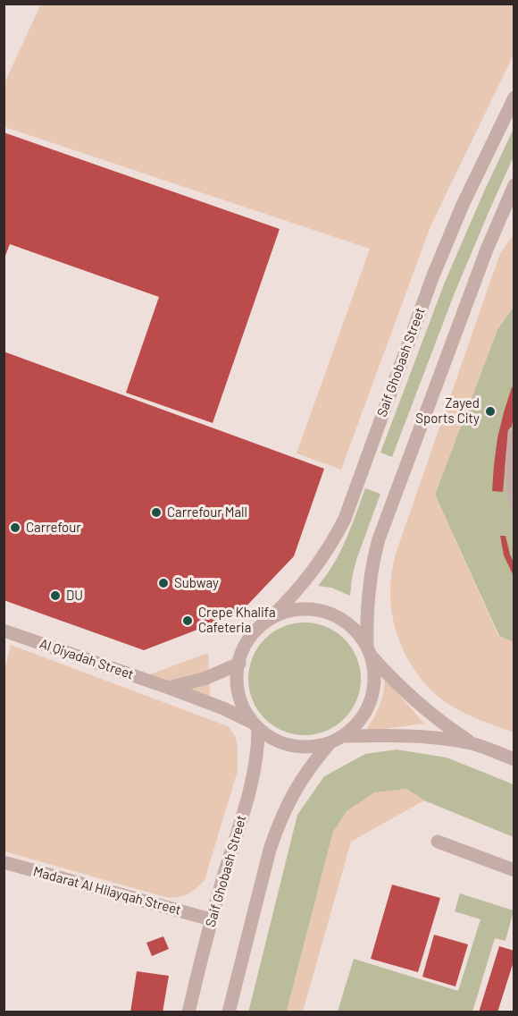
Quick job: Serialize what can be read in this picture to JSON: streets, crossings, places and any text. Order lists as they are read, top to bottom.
{
  "streets": {
    "street": ["Saif Ghobash Street", "Al Qiyadah Street", "Madarat Al Hilayqah Street"]
  },
  "crossings": [
    ["Saif Ghobash Street", "Al Qiyadah Street"],
    ["Saif Ghobash Street", "Madarat Al Hilayqah Street"]
  ],
  "places": [
    "Zayed Sports City",
    "Carrefour Mall",
    "Carrefour",
    "Subway",
    "DU",
    "Crepe Khalifa Cafeteria"
  ]
}
